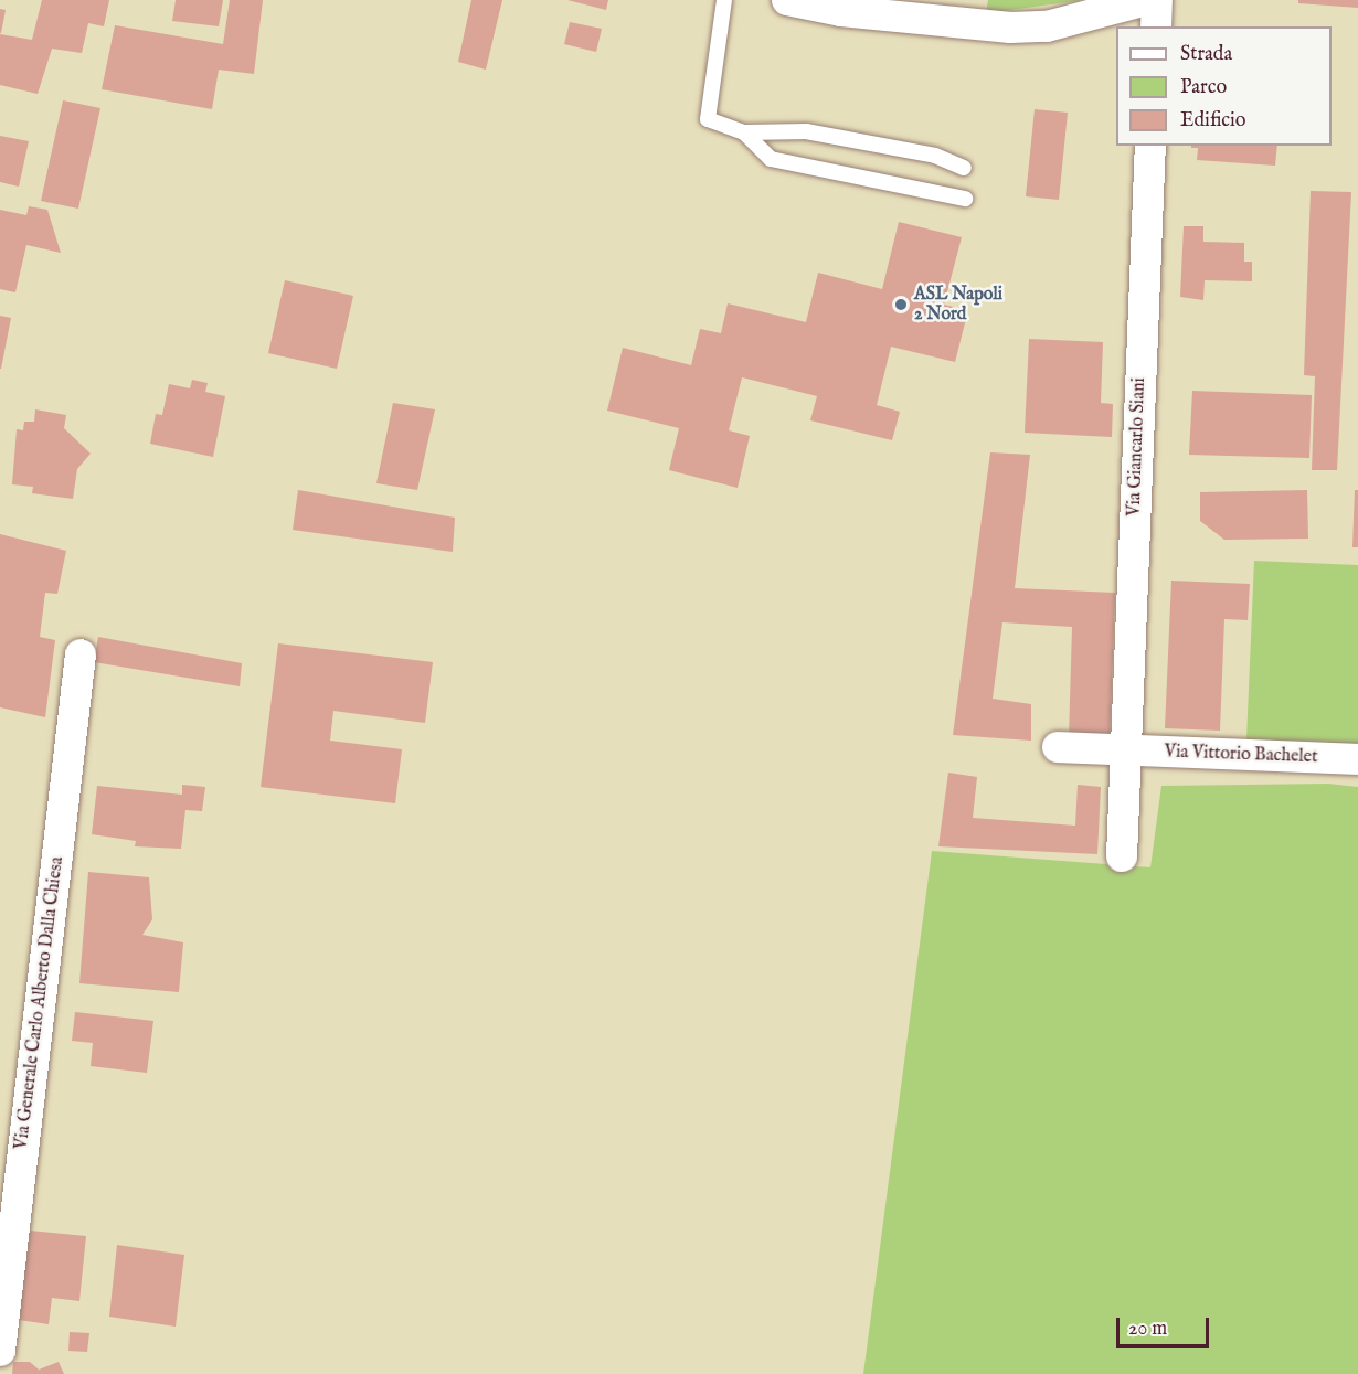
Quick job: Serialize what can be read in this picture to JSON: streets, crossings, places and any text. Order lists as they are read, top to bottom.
{
  "streets": {
    "street": ["Via Giancarlo Siani", "Via Vittorio Bachelet", "Via Generale Carlo Alberto Dalla Chiesa"]
  },
  "crossings": [
    ["Via Giancarlo Siani", "Via Vittorio Bachelet"]
  ],
  "places": ["ASL Napoli 2 Nord"],
  "legend": ["Strada", "Parco", "Edificio"],
  "scale_bar": "20 m"
}
